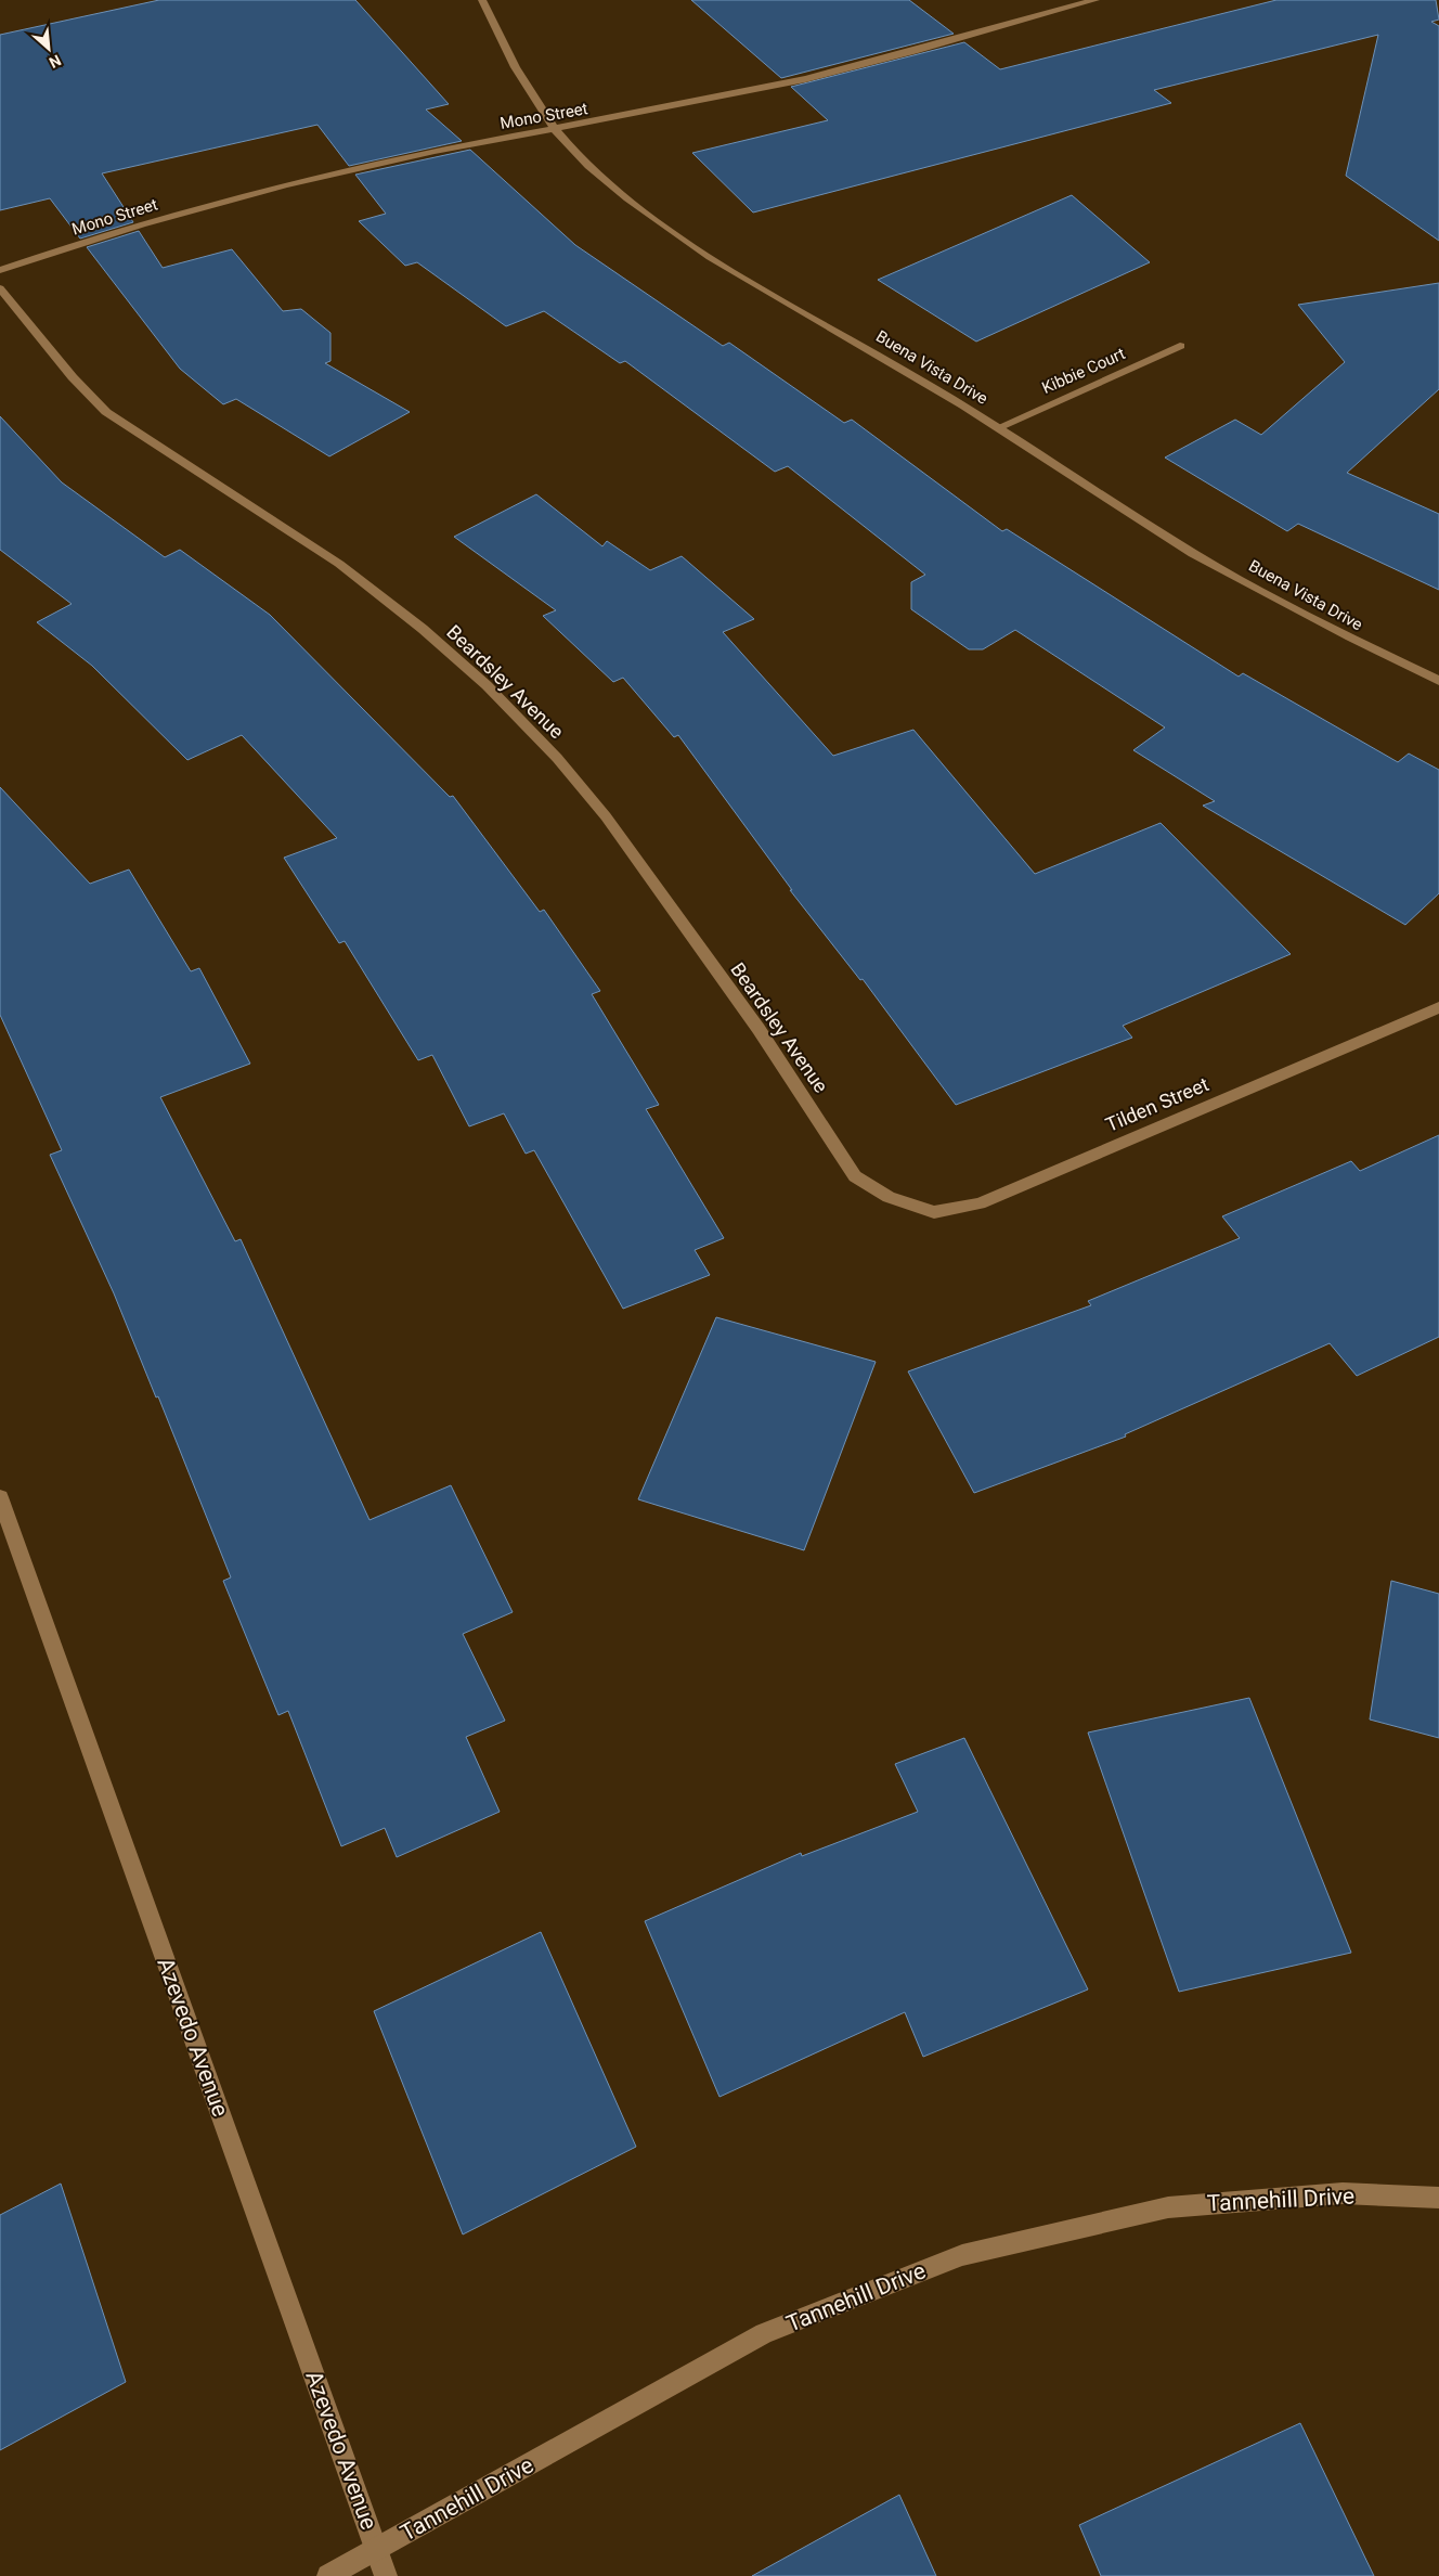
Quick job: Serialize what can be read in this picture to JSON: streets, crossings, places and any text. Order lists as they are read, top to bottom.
{
  "streets": {
    "street": [
      "Mono Street",
      "Buena Vista Drive",
      "Kibbie Court",
      "Beardsley Avenue",
      "Tilden Street",
      "Azevedo Avenue",
      "Tannehill Drive"
    ]
  },
  "crossings": [
    ["Mono Street", "Buena Vista Drive"],
    ["Buena Vista Drive", "Kibbie Court"],
    ["Beardsley Avenue", "Tilden Street"],
    ["Azevedo Avenue", "Tannehill Drive"]
  ],
  "north": "bottom right"
}
